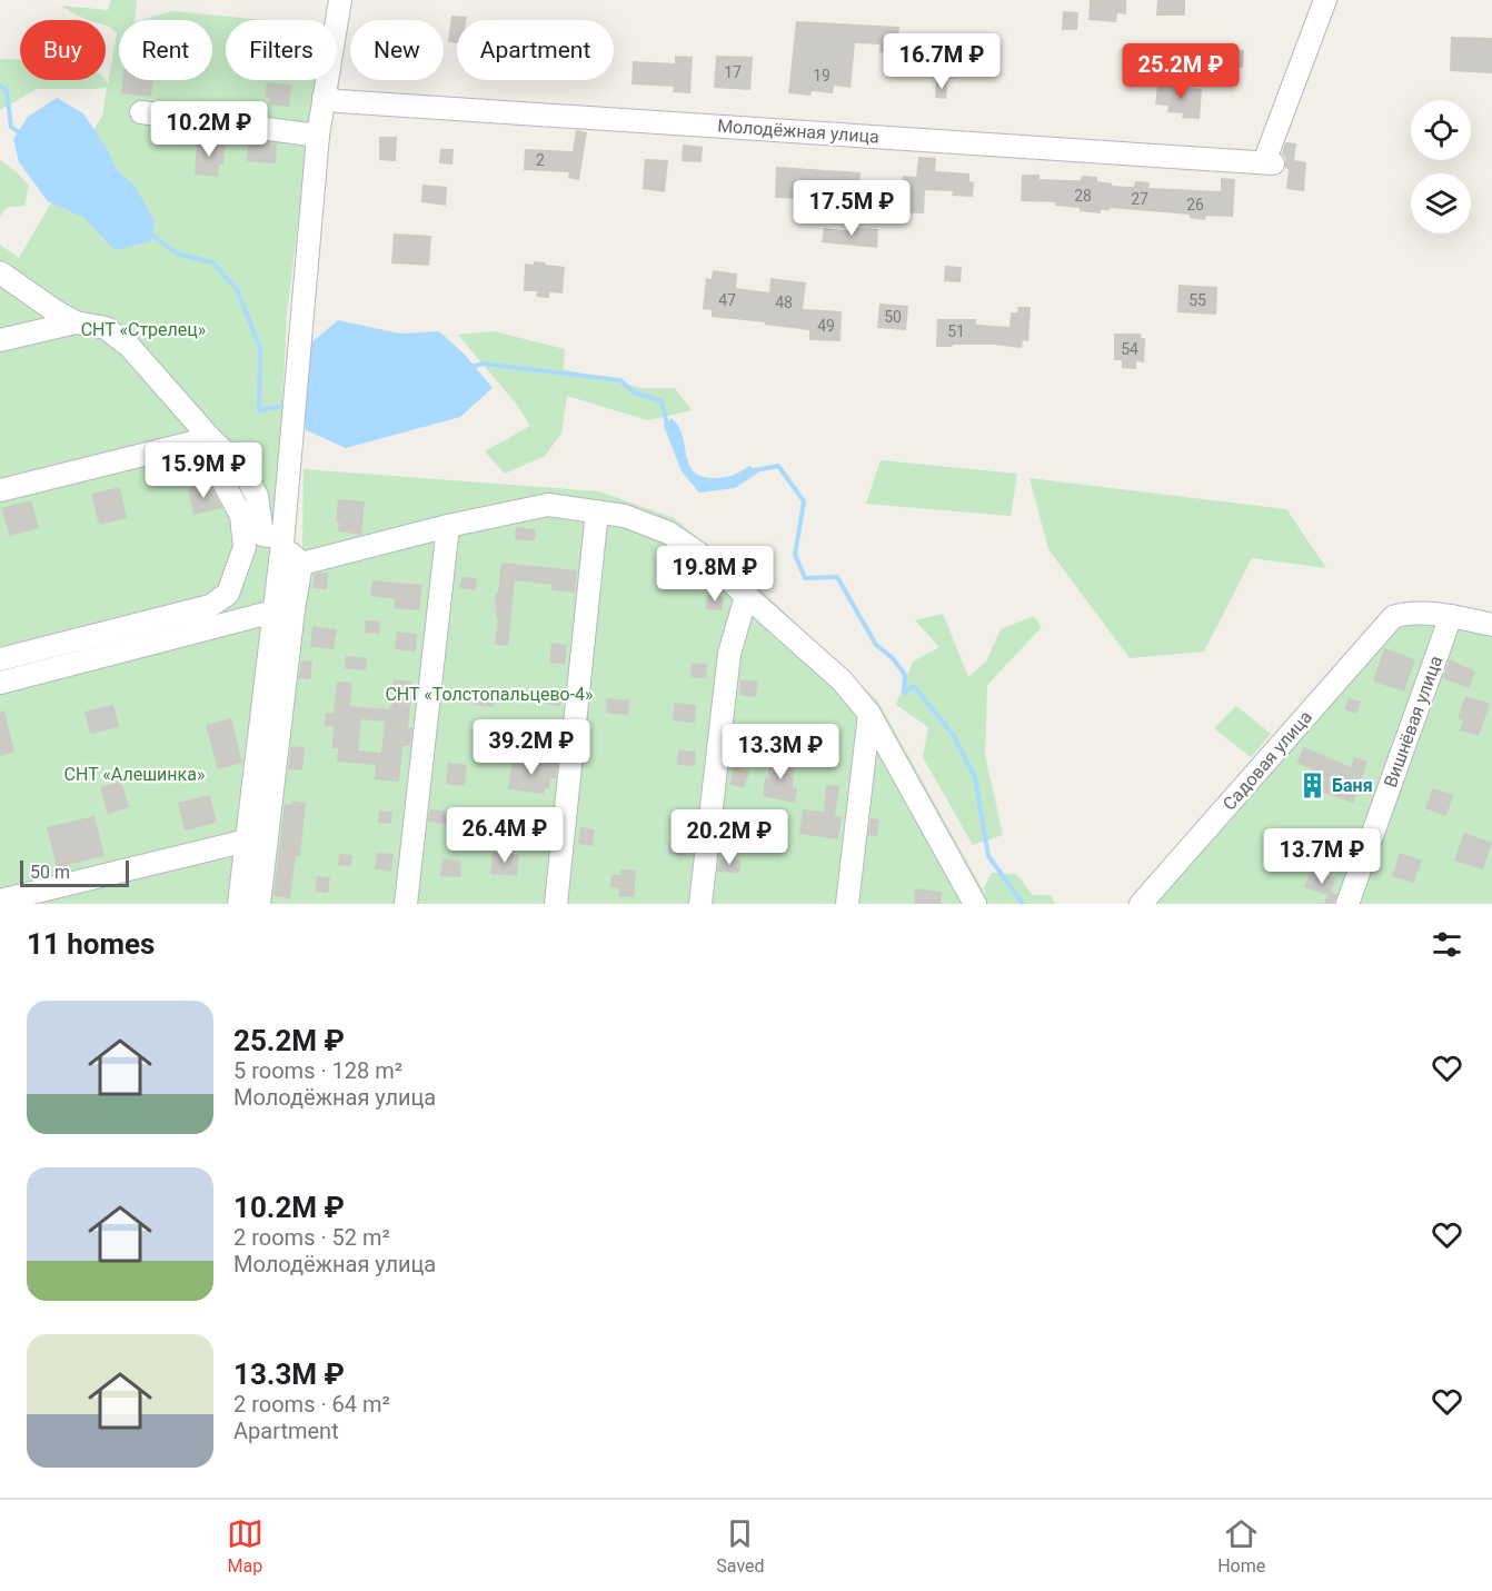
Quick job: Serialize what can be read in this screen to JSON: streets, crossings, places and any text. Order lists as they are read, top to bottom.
{
  "streets": {
    "street": ["Молодёжная улица", "Вишнёвая улица", "Садовая улица"]
  },
  "crossings": [
    ["Вишнёвая улица", "Садовая улица"]
  ],
  "parks": ["СНТ «Стрелец»", "СНТ «Толстопальцево-4»", "СНТ «Алешинка»"],
  "places": {
    "building": ["Баня"]
  },
  "house_numbers": [
    "17",
    "19",
    "2",
    "28",
    "27",
    "26",
    "47",
    "55",
    "48",
    "50",
    "49",
    "51",
    "54"
  ],
  "scale_bar": "50 m",
  "page": {
    "chip": [
      "Buy",
      "Rent",
      "Filters",
      "New",
      "Apartment"
    ],
    "price": [
      "16.7M ₽",
      "25.2M ₽",
      "10.2M ₽",
      "17.5M ₽",
      "15.9M ₽",
      "19.8M ₽",
      "39.2M ₽",
      "13.3M ₽",
      "26.4M ₽",
      "20.2M ₽",
      "13.7M ₽"
    ],
    "scale": "50 m",
    "heading": "11 homes",
    "list": [
      {
        "name": "25.2M ₽",
        "note": "5 rooms · 128 m² · Молодёжная улица"
      },
      {
        "name": "10.2M ₽",
        "note": "2 rooms · 52 m² · Молодёжная улица"
      },
      {
        "name": "13.3M ₽",
        "note": "2 rooms · 64 m² · Apartment"
      }
    ],
    "tabs": ["Map", "Saved", "Home"]
  }
}
